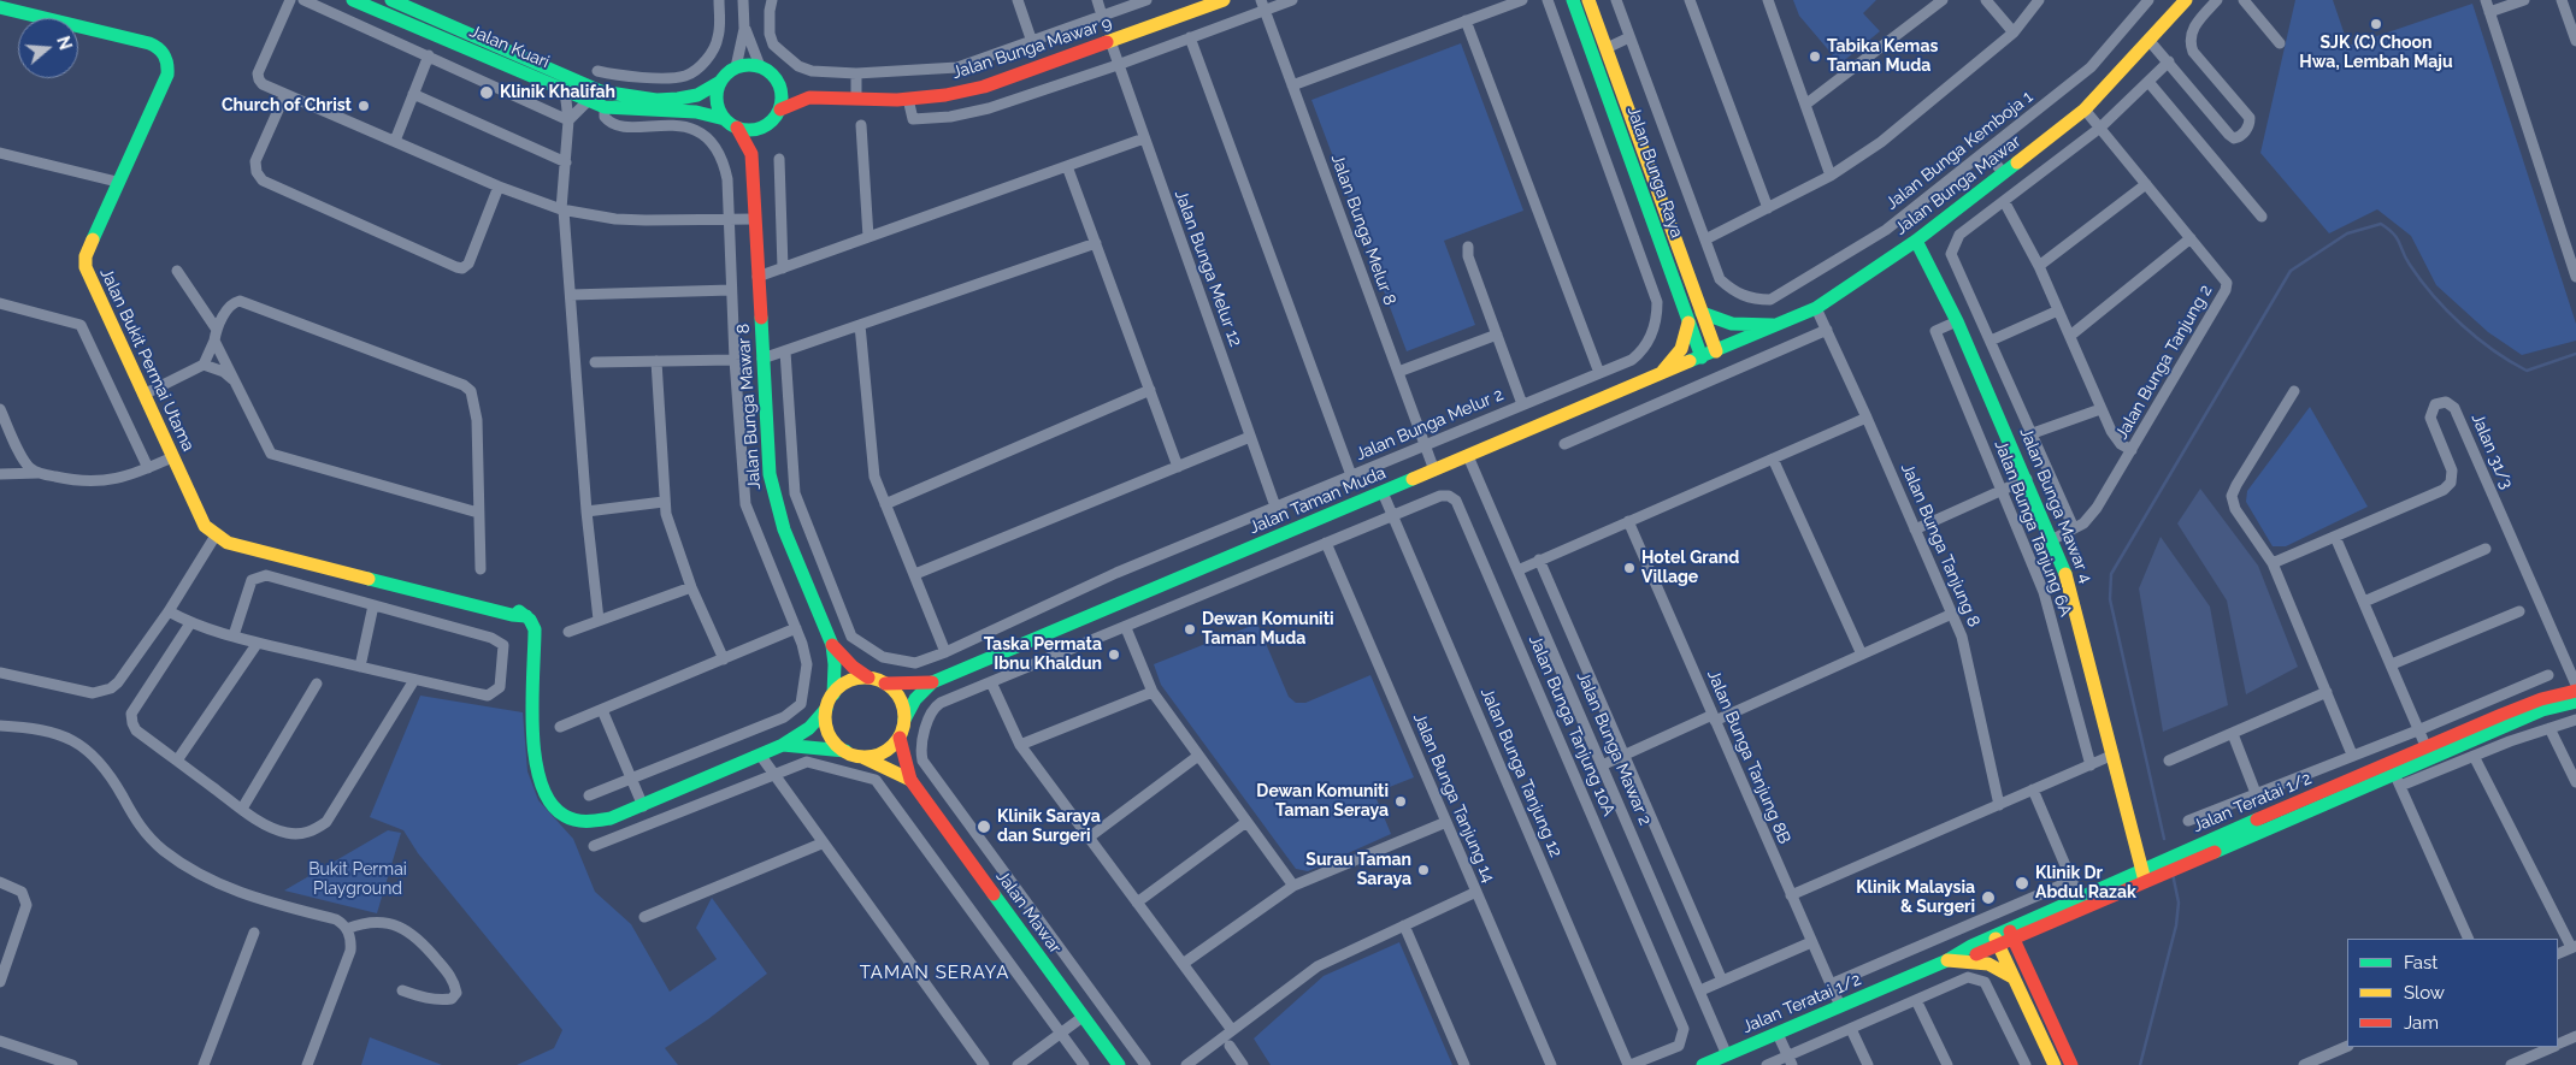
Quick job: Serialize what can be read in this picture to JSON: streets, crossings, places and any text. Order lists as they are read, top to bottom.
{
  "streets": {
    "street": [
      "Jalan Kuari",
      "Jalan Bunga Mawar 9",
      "Jalan Bunga Kemboja 1",
      "Jalan Bunga Raya",
      "Jalan Bunga Mawar",
      "Jalan Bunga Melur 8",
      "Jalan Bunga Melur 12",
      "Jalan Bukit Permai Utama",
      "Jalan Bunga Tanjung 2",
      "Jalan Bunga Mawar 8",
      "Jalan Bunga Melur 2",
      "Jalan 31/3",
      "Jalan Taman Muda",
      "Jalan Bunga Mawar 4",
      "Jalan Bunga Tanjung 6A",
      "Jalan Bunga Tanjung 8",
      "Jalan Bunga Tanjung 10A",
      "Jalan Bunga Mawar 2",
      "Jalan Bunga Tanjung 8B",
      "Jalan Bunga Tanjung 12",
      "Jalan Bunga Tanjung 14",
      "Jalan Teratai 1/2",
      "Jalan Mawar"
    ]
  },
  "crossings": [
    ["Jalan Kuari", "Jalan Bunga Mawar 9"],
    ["Jalan Kuari", "Jalan Bunga Mawar 8"],
    ["Jalan Bunga Mawar 9", "Jalan Bunga Melur 12"],
    ["Jalan Bunga Mawar 9", "Jalan Bunga Mawar 8"],
    ["Jalan Bunga Raya", "Jalan Bunga Mawar"],
    ["Jalan Bunga Raya", "Jalan Taman Muda"],
    ["Jalan Bunga Mawar", "Jalan Bunga Tanjung 2"],
    ["Jalan Bunga Mawar", "Jalan Taman Muda"],
    ["Jalan Bunga Mawar", "Jalan Bunga Mawar 4"],
    ["Jalan Bunga Mawar", "Jalan Bunga Tanjung 8"],
    ["Jalan Bunga Melur 8", "Jalan Bunga Melur 2"],
    ["Jalan Bunga Melur 8", "Jalan Taman Muda"],
    ["Jalan Bunga Melur 12", "Jalan Bunga Melur 2"],
    ["Jalan Bunga Tanjung 2", "Jalan Bunga Mawar 4"],
    ["Jalan Bunga Mawar 8", "Jalan Taman Muda"],
    ["Jalan Bunga Mawar 8", "Jalan Mawar"],
    ["Jalan Taman Muda", "Jalan Bunga Mawar 2"],
    ["Jalan Taman Muda", "Jalan Bunga Tanjung 12"],
    ["Jalan Taman Muda", "Jalan Mawar"],
    ["Jalan Bunga Mawar 4", "Jalan Bunga Tanjung 6A"],
    ["Jalan Bunga Mawar 4", "Jalan Teratai 1/2"],
    ["Jalan Bunga Tanjung 10A", "Jalan Bunga Tanjung 12"],
    ["Jalan Bunga Tanjung 10A", "Jalan Bunga Tanjung 14"],
    ["Jalan Bunga Mawar 2", "Jalan Teratai 1/2"],
    ["Jalan Bunga Tanjung 8B", "Jalan Teratai 1/2"]
  ],
  "districts": ["TAMAN SERAYA"],
  "parks": ["Bukit Permai Playground"],
  "places": [
    "SJK (C) Choon Hwa, Lembah Maju",
    "Tabika Kemas Taman Muda",
    "Klinik Khalifah",
    "Church of Christ",
    "Hotel Grand Village",
    "Dewan Komuniti Taman Muda",
    "Taska Permata Ibnu Khaldun",
    "Dewan Komuniti Taman Seraya",
    "Klinik Saraya dan Surgeri",
    "Surau Taman Saraya",
    "Klinik Dr Abdul Razak",
    "Klinik Malaysia & Surgeri"
  ],
  "legend": ["Fast", "Slow", "Jam"],
  "north": "right"
}
